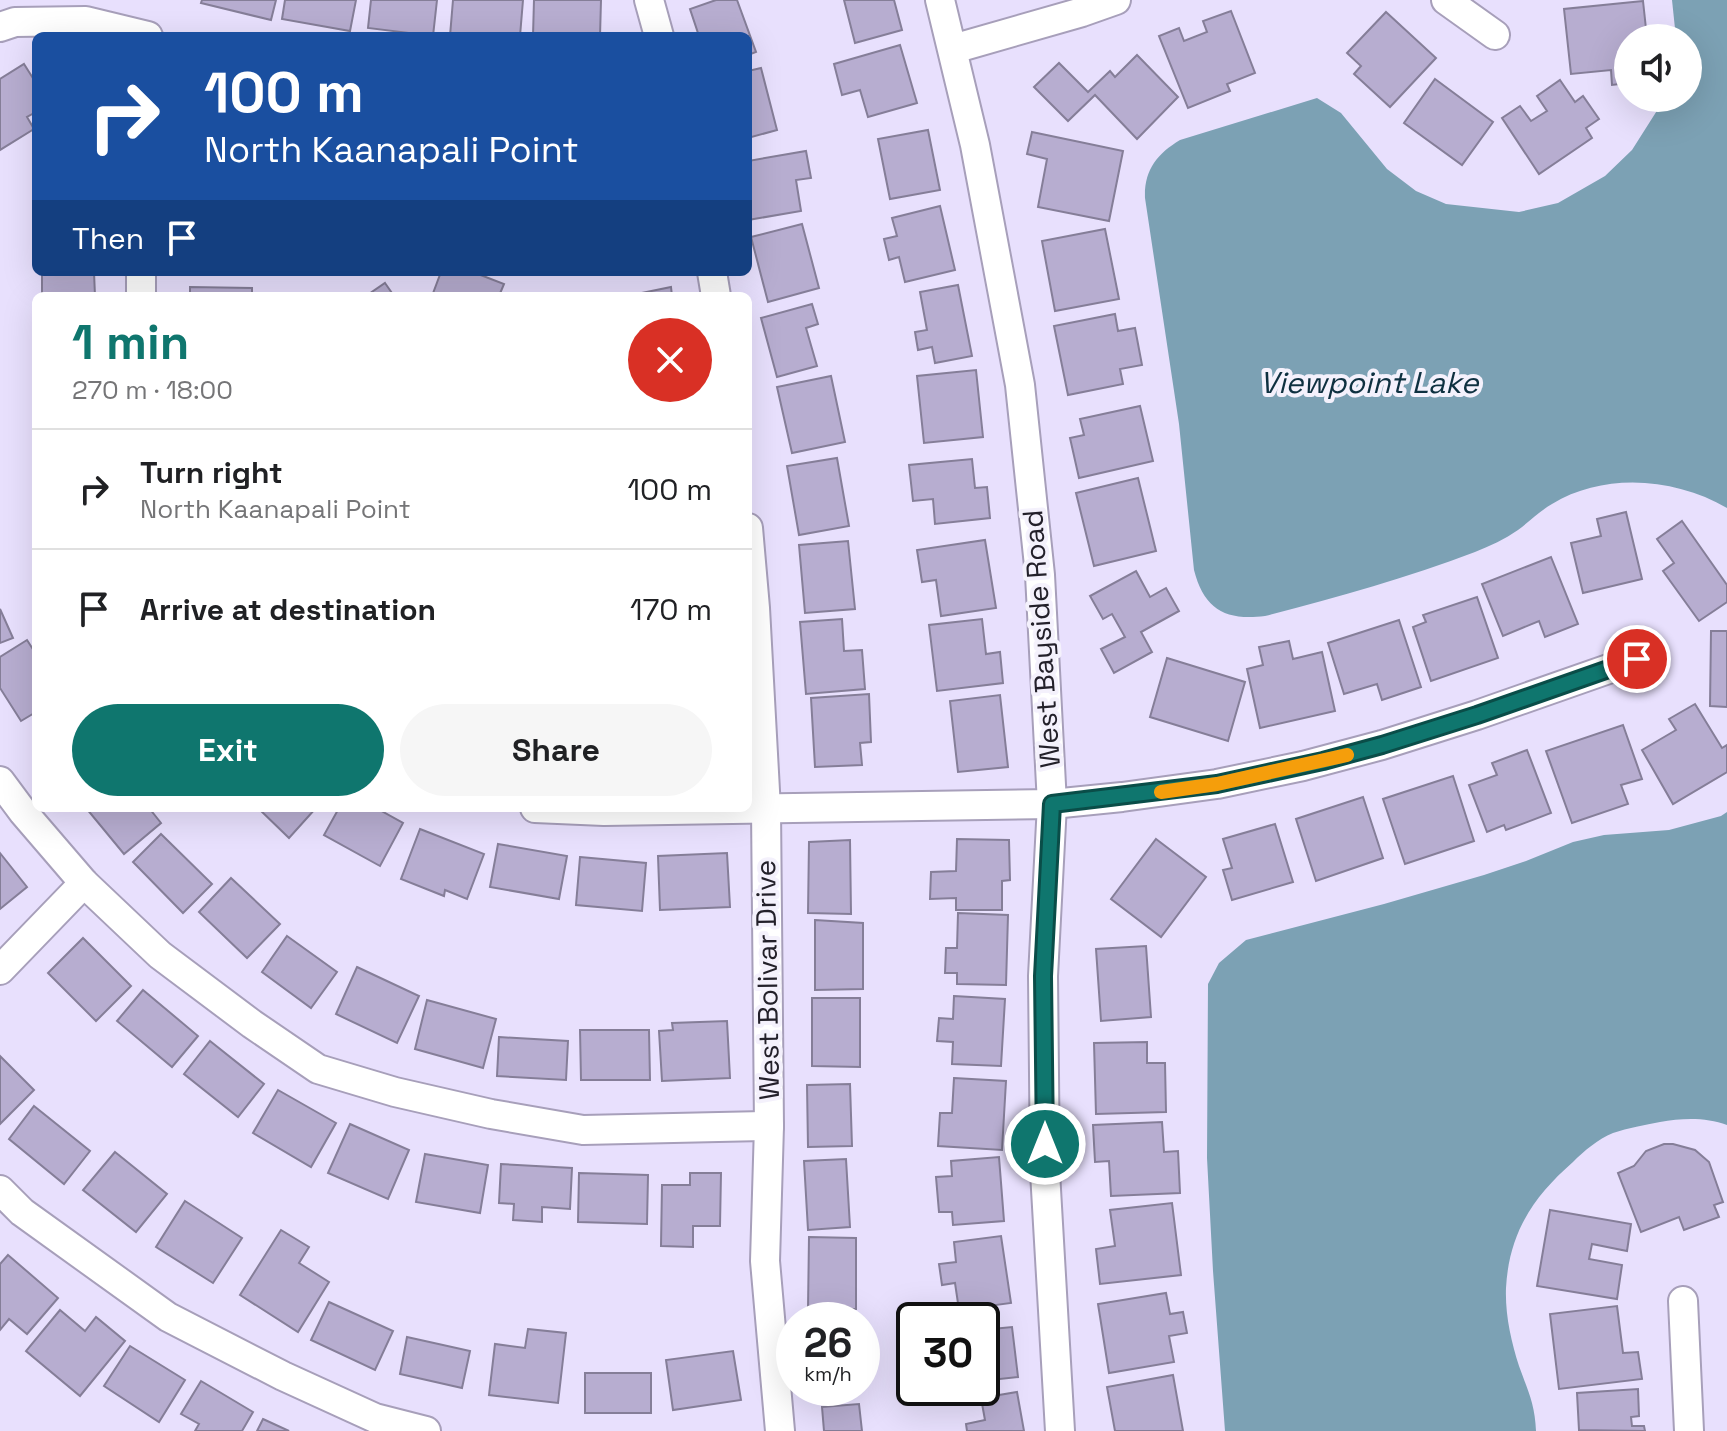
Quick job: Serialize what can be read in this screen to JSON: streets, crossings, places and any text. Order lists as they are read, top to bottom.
{
  "streets": {
    "street": ["West Bayside Road", "West Bolivar Drive"]
  },
  "water": ["Viewpoint Lake"],
  "page": {
    "turn": ["100 m", "North Kaanapali Point"],
    "then": "Then",
    "heading": ["1 min", "270 m · 18:00"],
    "list": [
      {
        "name": "Turn right",
        "note": "North Kaanapali Point",
        "value": "100 m"
      },
      {
        "name": "Arrive at destination",
        "value": "170 m"
      }
    ],
    "buttons": ["Exit", "Share"],
    "speed": "26 km/h",
    "limit": "30"
  }
}
